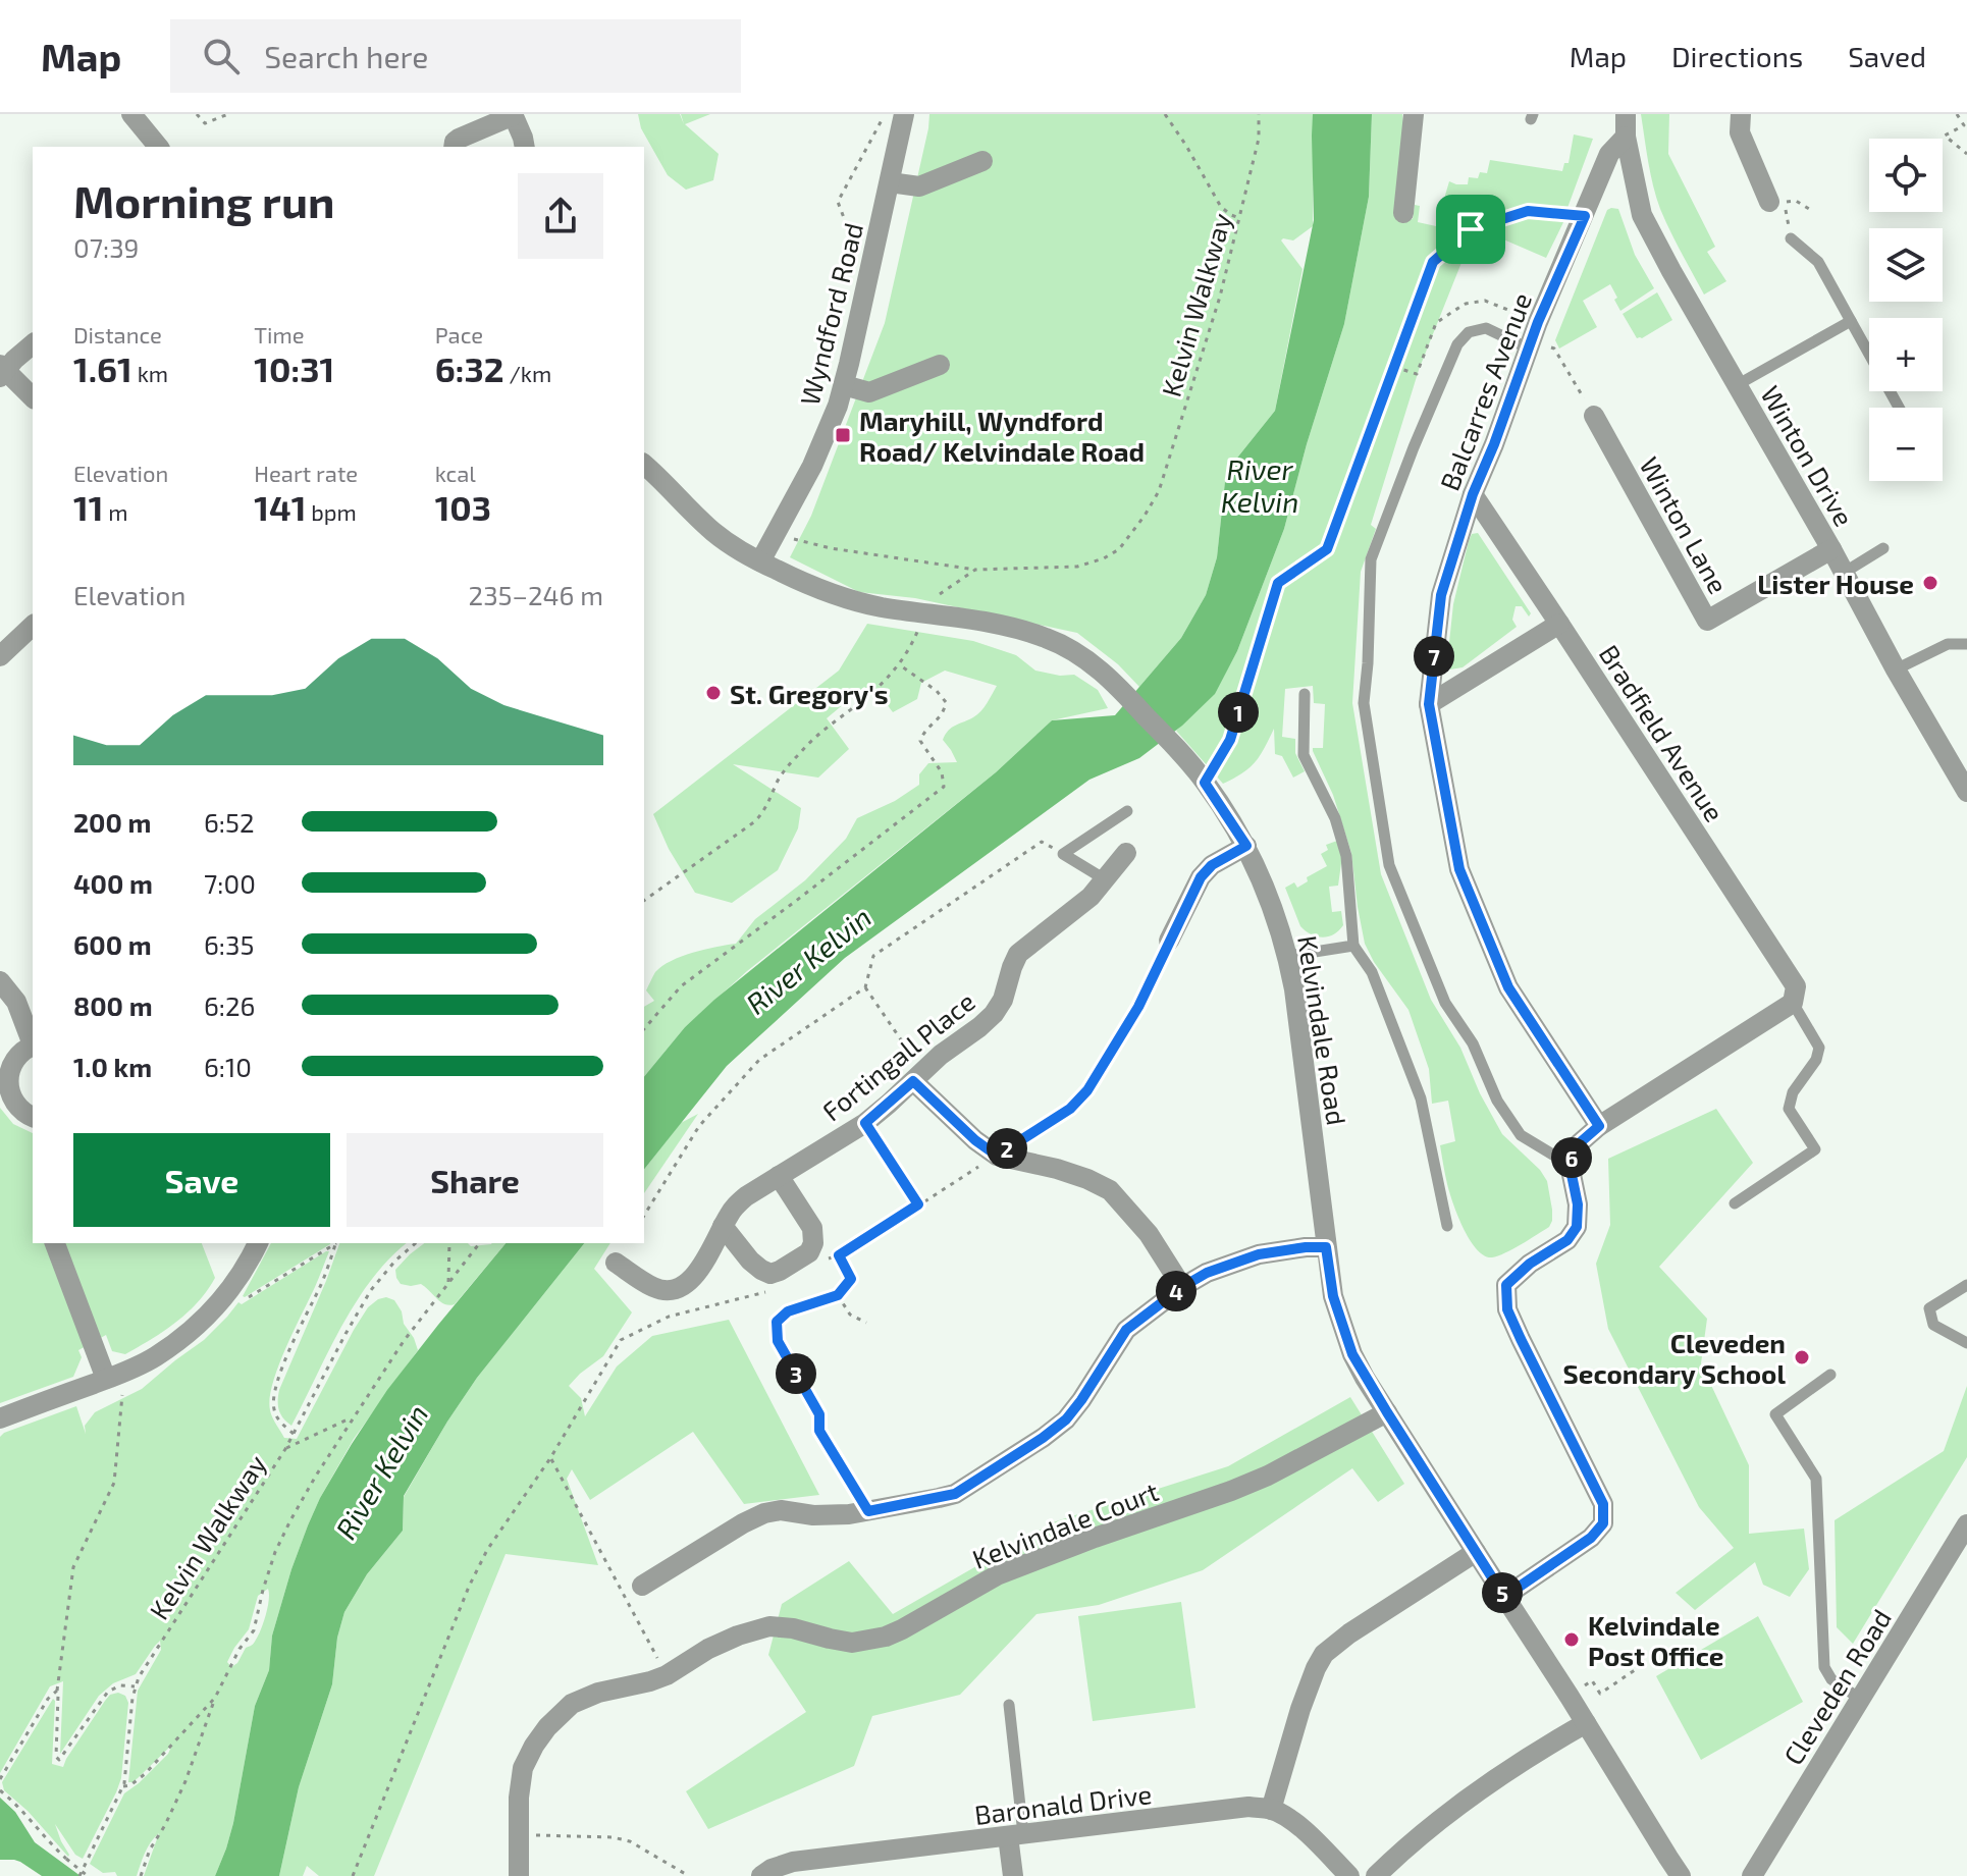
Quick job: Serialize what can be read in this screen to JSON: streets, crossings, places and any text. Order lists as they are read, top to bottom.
{
  "streets": {
    "street": [
      "Wyndford Road",
      "Balcarres Avenue",
      "Winton Drive",
      "Winton Lane",
      "Bradfield Avenue",
      "Kelvindale Road",
      "Fortingall Place",
      "Kelvindale Court",
      "Cleveden Road",
      "Baronald Drive"
    ],
    "path": ["Kelvin Walkway"]
  },
  "crossings": [
    ["Kelvin Walkway", "Wyndford Road"],
    ["Wyndford Road", "Kelvindale Road"],
    ["Balcarres Avenue", "Winton Drive"],
    ["Balcarres Avenue", "Bradfield Avenue"],
    ["Winton Drive", "Winton Lane"],
    ["Kelvindale Road", "Kelvindale Court"]
  ],
  "water": ["River Kelvin"],
  "places": {
    "transit": ["Maryhill, Wyndford Road/ Kelvindale Road"],
    "other": [
      "Lister House",
      "St. Gregory's",
      "Cleveden Secondary School",
      "Kelvindale Post Office"
    ]
  },
  "page": {
    "header": "Map",
    "search": "Search here",
    "nav": ["Map", "Directions", "Saved"],
    "map_buttons": ["+", "−"],
    "heading": ["Morning run", "07:39"],
    "stats": [
      ["Distance", "1.61 km"],
      ["Time", "10:31"],
      ["Pace", "6:32 /km"],
      ["Elevation", "11 m"],
      ["Heart rate", "141 bpm"],
      ["kcal", "103"]
    ],
    "chart": ["Elevation", "235–246 m"],
    "pins": [
      "7",
      "1",
      "2",
      "6",
      "4",
      "3",
      "5"
    ],
    "list": [
      {
        "name": "200 m",
        "note": "6:52"
      },
      {
        "name": "400 m",
        "note": "7:00"
      },
      {
        "name": "600 m",
        "note": "6:35"
      },
      {
        "name": "800 m",
        "note": "6:26"
      },
      {
        "name": "1.0 km",
        "note": "6:10"
      }
    ],
    "buttons": ["Save", "Share"]
  }
}
